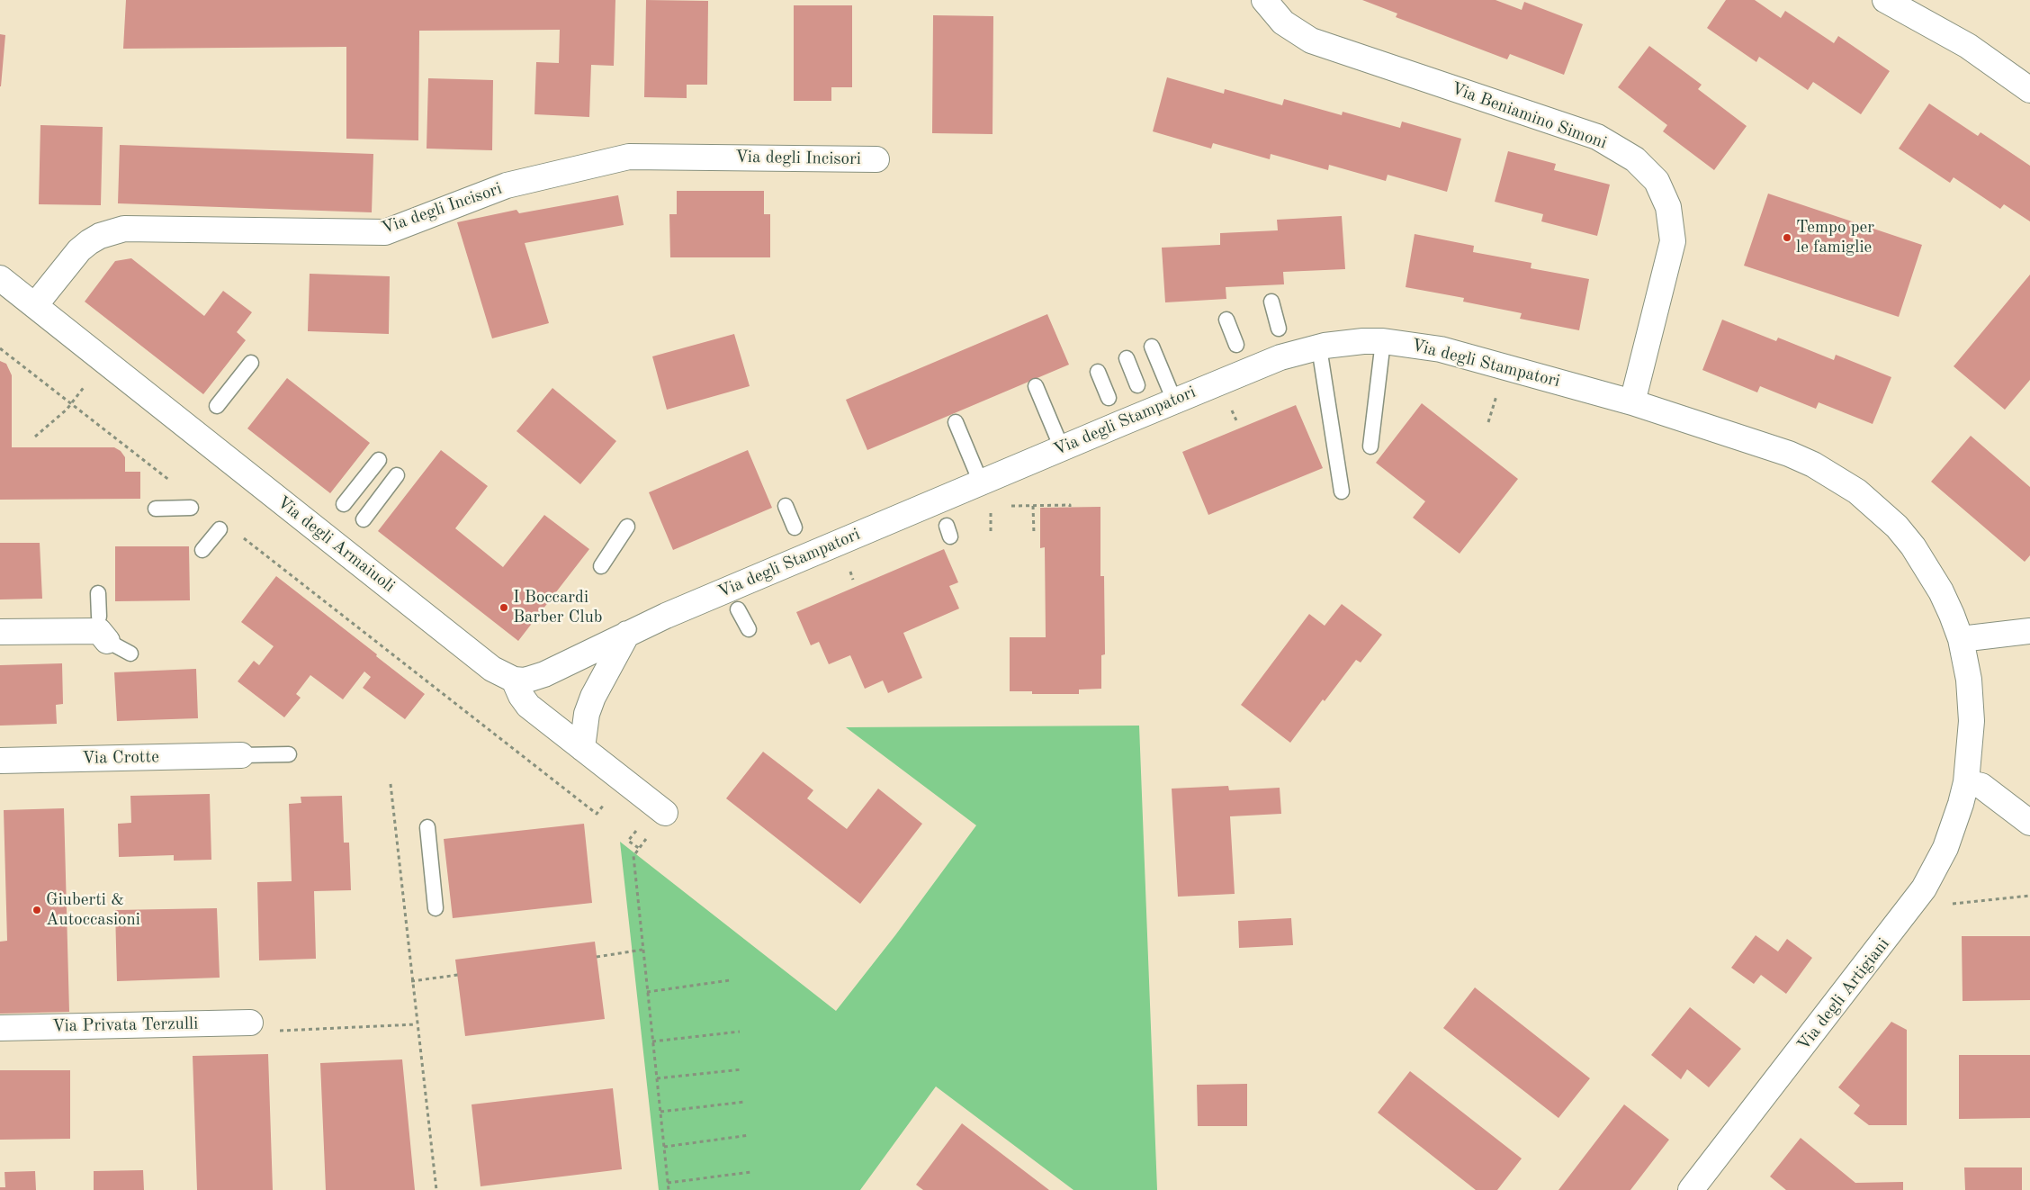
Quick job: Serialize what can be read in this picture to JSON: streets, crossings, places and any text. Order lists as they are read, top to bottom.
{
  "streets": {
    "street": [
      "Via Beniamino Simoni",
      "Via degli Incisori",
      "Via degli Stampatori",
      "Via degli Armaiuoli",
      "Via Crotte",
      "Via degli Artigiani",
      "Via Privata Terzulli"
    ]
  },
  "crossings": [
    ["Via Beniamino Simoni", "Via degli Stampatori"],
    ["Via degli Incisori", "Via degli Armaiuoli"],
    ["Via degli Stampatori", "Via degli Armaiuoli"],
    ["Via degli Stampatori", "Via degli Artigiani"]
  ],
  "places": ["Tempo per le famiglie", "I Boccardi Barber Club", "Giuberti & Autoccasioni"]
}
